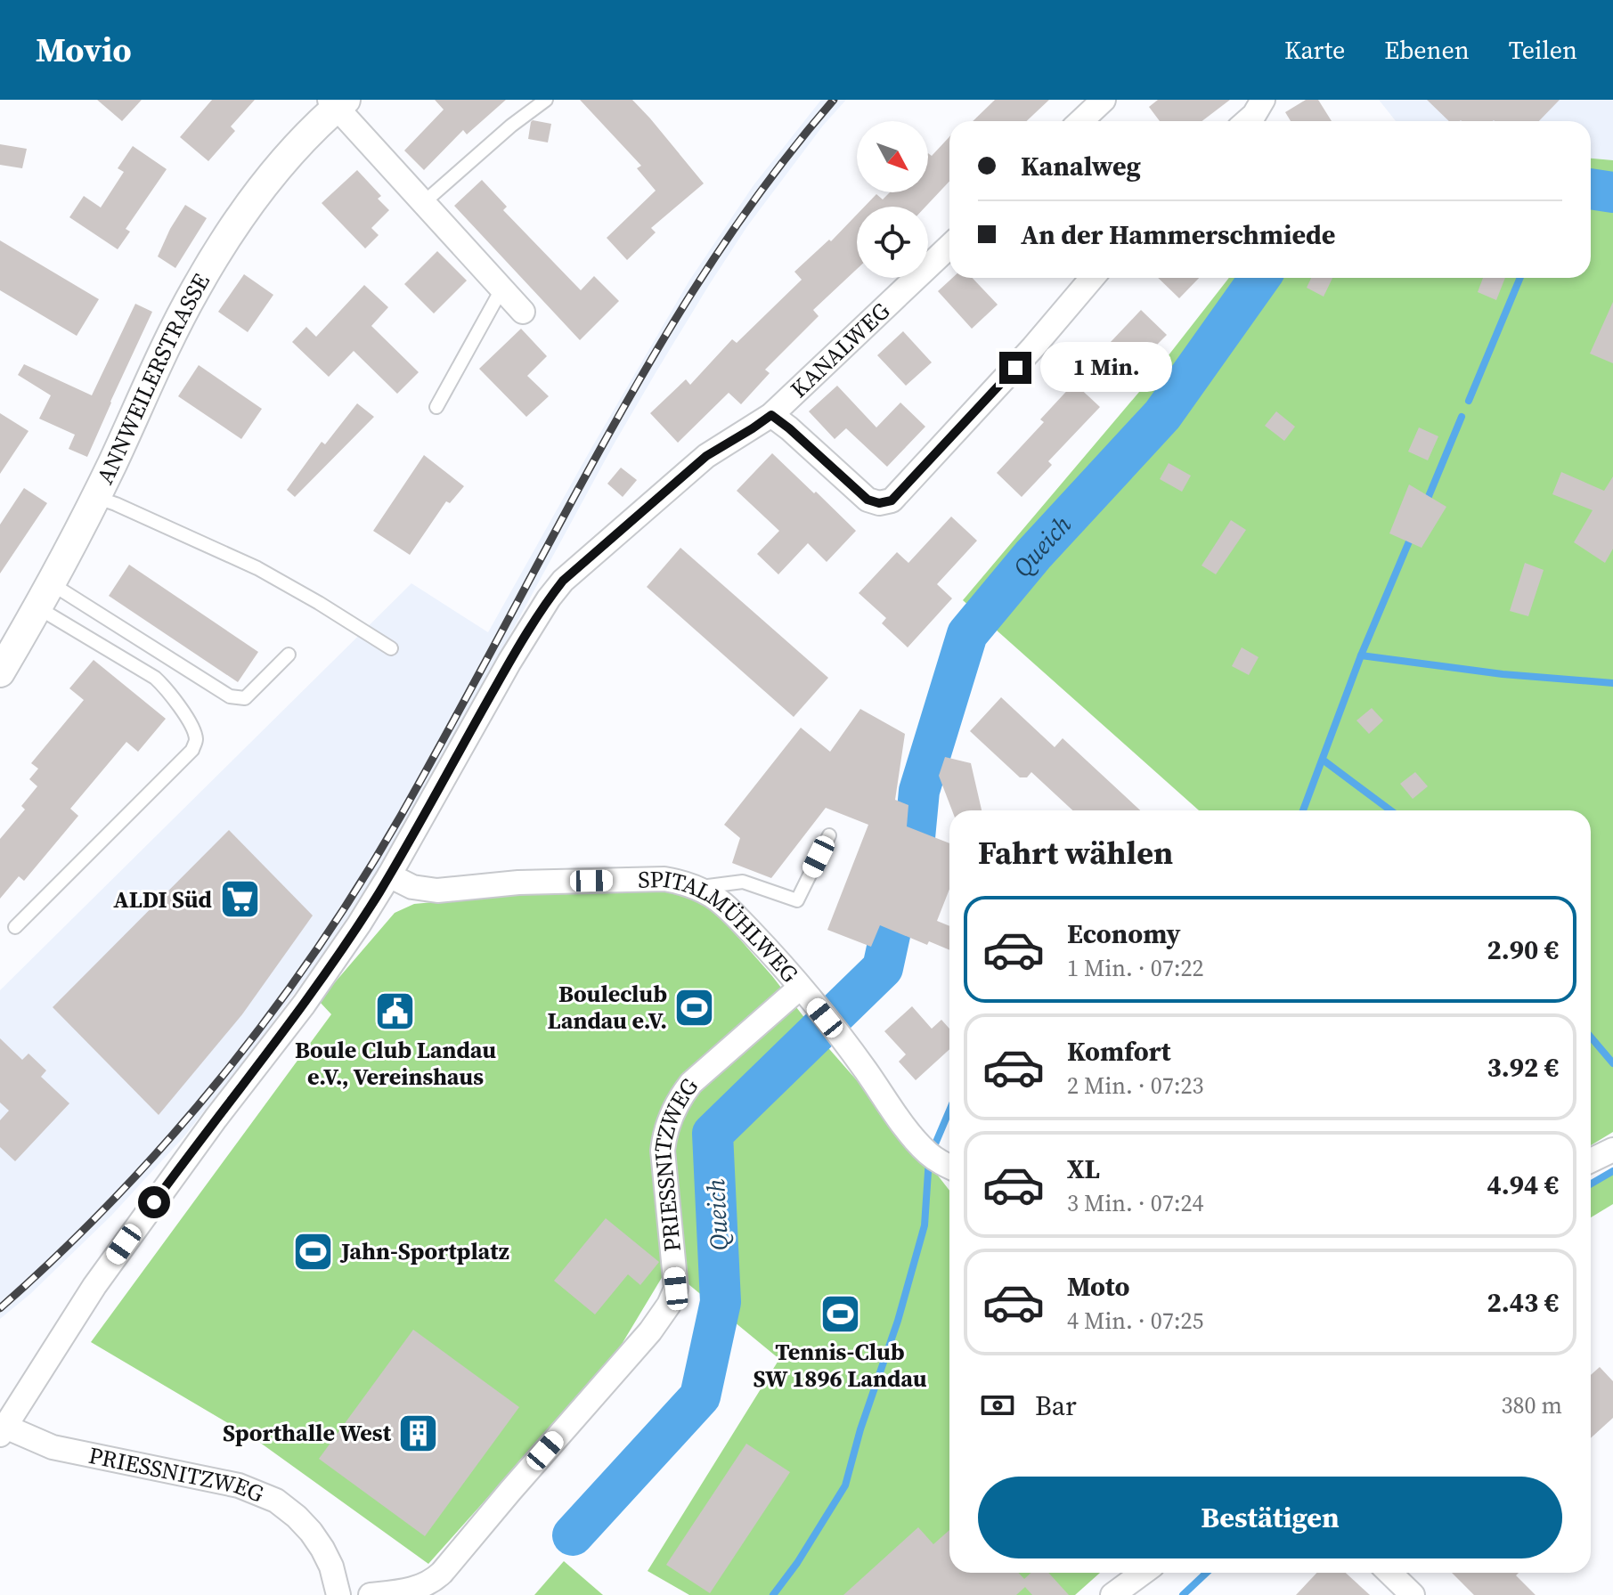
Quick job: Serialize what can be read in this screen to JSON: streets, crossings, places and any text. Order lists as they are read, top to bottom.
{
  "streets": {
    "street": [
      "KANALWEG",
      "ANNWEILERSTRASSE",
      "SPITALMÜHLWEG",
      "PRIESSNITZWEG"
    ]
  },
  "crossings": [
    ["KANALWEG", "SPITALMÜHLWEG"],
    ["KANALWEG", "PRIESSNITZWEG"],
    ["SPITALMÜHLWEG", "PRIESSNITZWEG"]
  ],
  "water": ["Queich"],
  "places": {
    "supermarket": ["ALDI Süd"],
    "sports": ["Bouleclub Landau e.V.", "Jahn-Sportplatz", "Tennis-Club SW 1896 Landau"],
    "public building": ["Boule Club Landau e.V., Vereinshaus"],
    "building": ["Sporthalle West"]
  },
  "north": "bottom right",
  "page": {
    "header": "Movio",
    "nav": ["Karte", "Ebenen", "Teilen"],
    "banner": ["Kanalweg", "An der Hammerschmiede"],
    "bubble": "1 Min.",
    "heading": "Fahrt wählen",
    "list": [
      {
        "name": "Economy",
        "note": "1 Min. · 07:22",
        "value": "2.90 €"
      },
      {
        "name": "Komfort",
        "note": "2 Min. · 07:23",
        "value": "3.92 €"
      },
      {
        "name": "XL",
        "note": "3 Min. · 07:24",
        "value": "4.94 €"
      },
      {
        "name": "Moto",
        "note": "4 Min. · 07:25",
        "value": "2.43 €"
      }
    ],
    "pay": ["Bar", "380 m"],
    "buttons": "Bestätigen"
  }
}
